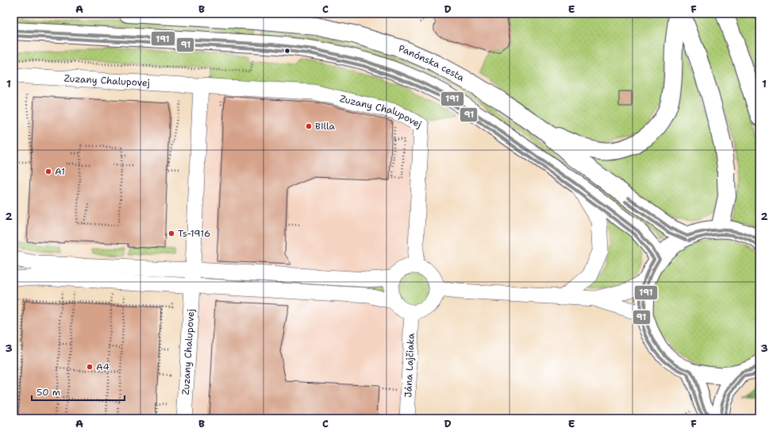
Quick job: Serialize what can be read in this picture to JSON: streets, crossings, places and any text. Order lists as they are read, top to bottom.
{
  "streets": {
    "main road": ["Panónska cesta"],
    "street": ["Zuzany Chalupovej", "Jána Lajčiaka"]
  },
  "crossings": [
    ["Zuzany Chalupovej", "Jána Lajčiaka"]
  ],
  "places": [
    "Billa",
    "A1",
    "Ts-1916",
    "A4"
  ],
  "lines": ["transit line 191", "transit line 91"],
  "scale_bar": "50 m",
  "grid": {
    "columns": [
      "A",
      "B",
      "C",
      "D",
      "E",
      "F"
    ],
    "rows": ["1", "2", "3"]
  }
}
